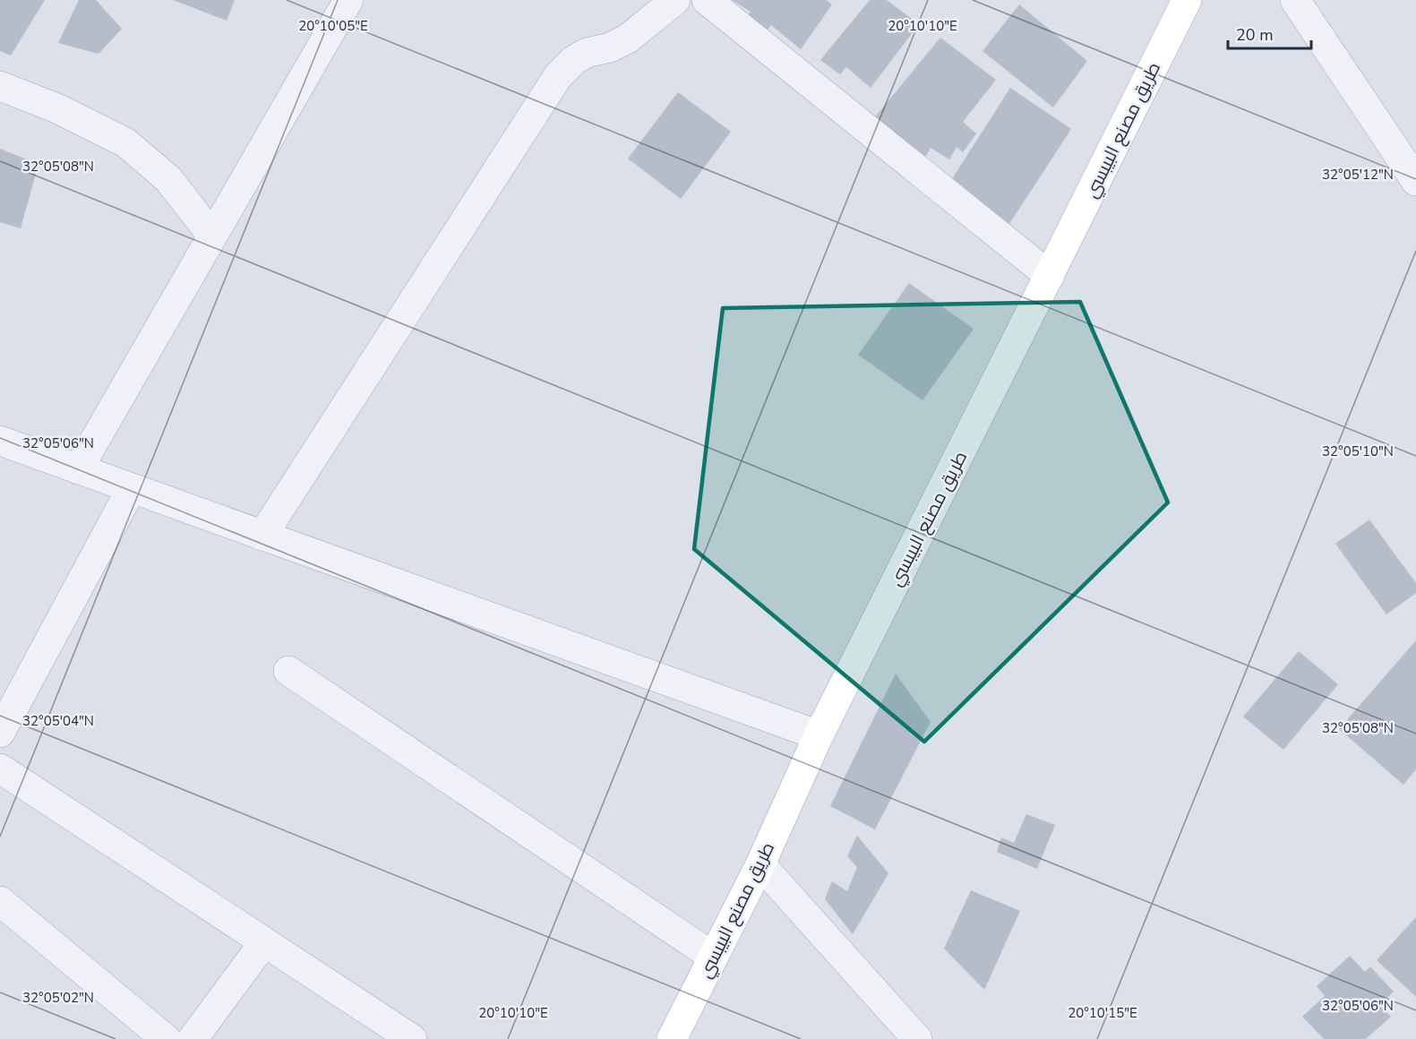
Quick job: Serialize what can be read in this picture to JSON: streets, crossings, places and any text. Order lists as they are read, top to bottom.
{
  "streets": {
    "main road": ["طريق مصنع البيبسي"]
  },
  "scale_bar": "20 m",
  "coordinates": [
    "20°10'05\"E",
    "20°10'10\"E",
    "32°05'08\"N",
    "32°05'12\"N",
    "32°05'06\"N",
    "32°05'10\"N",
    "32°05'04\"N",
    "32°05'02\"N",
    "20°10'15\"E"
  ]
}
